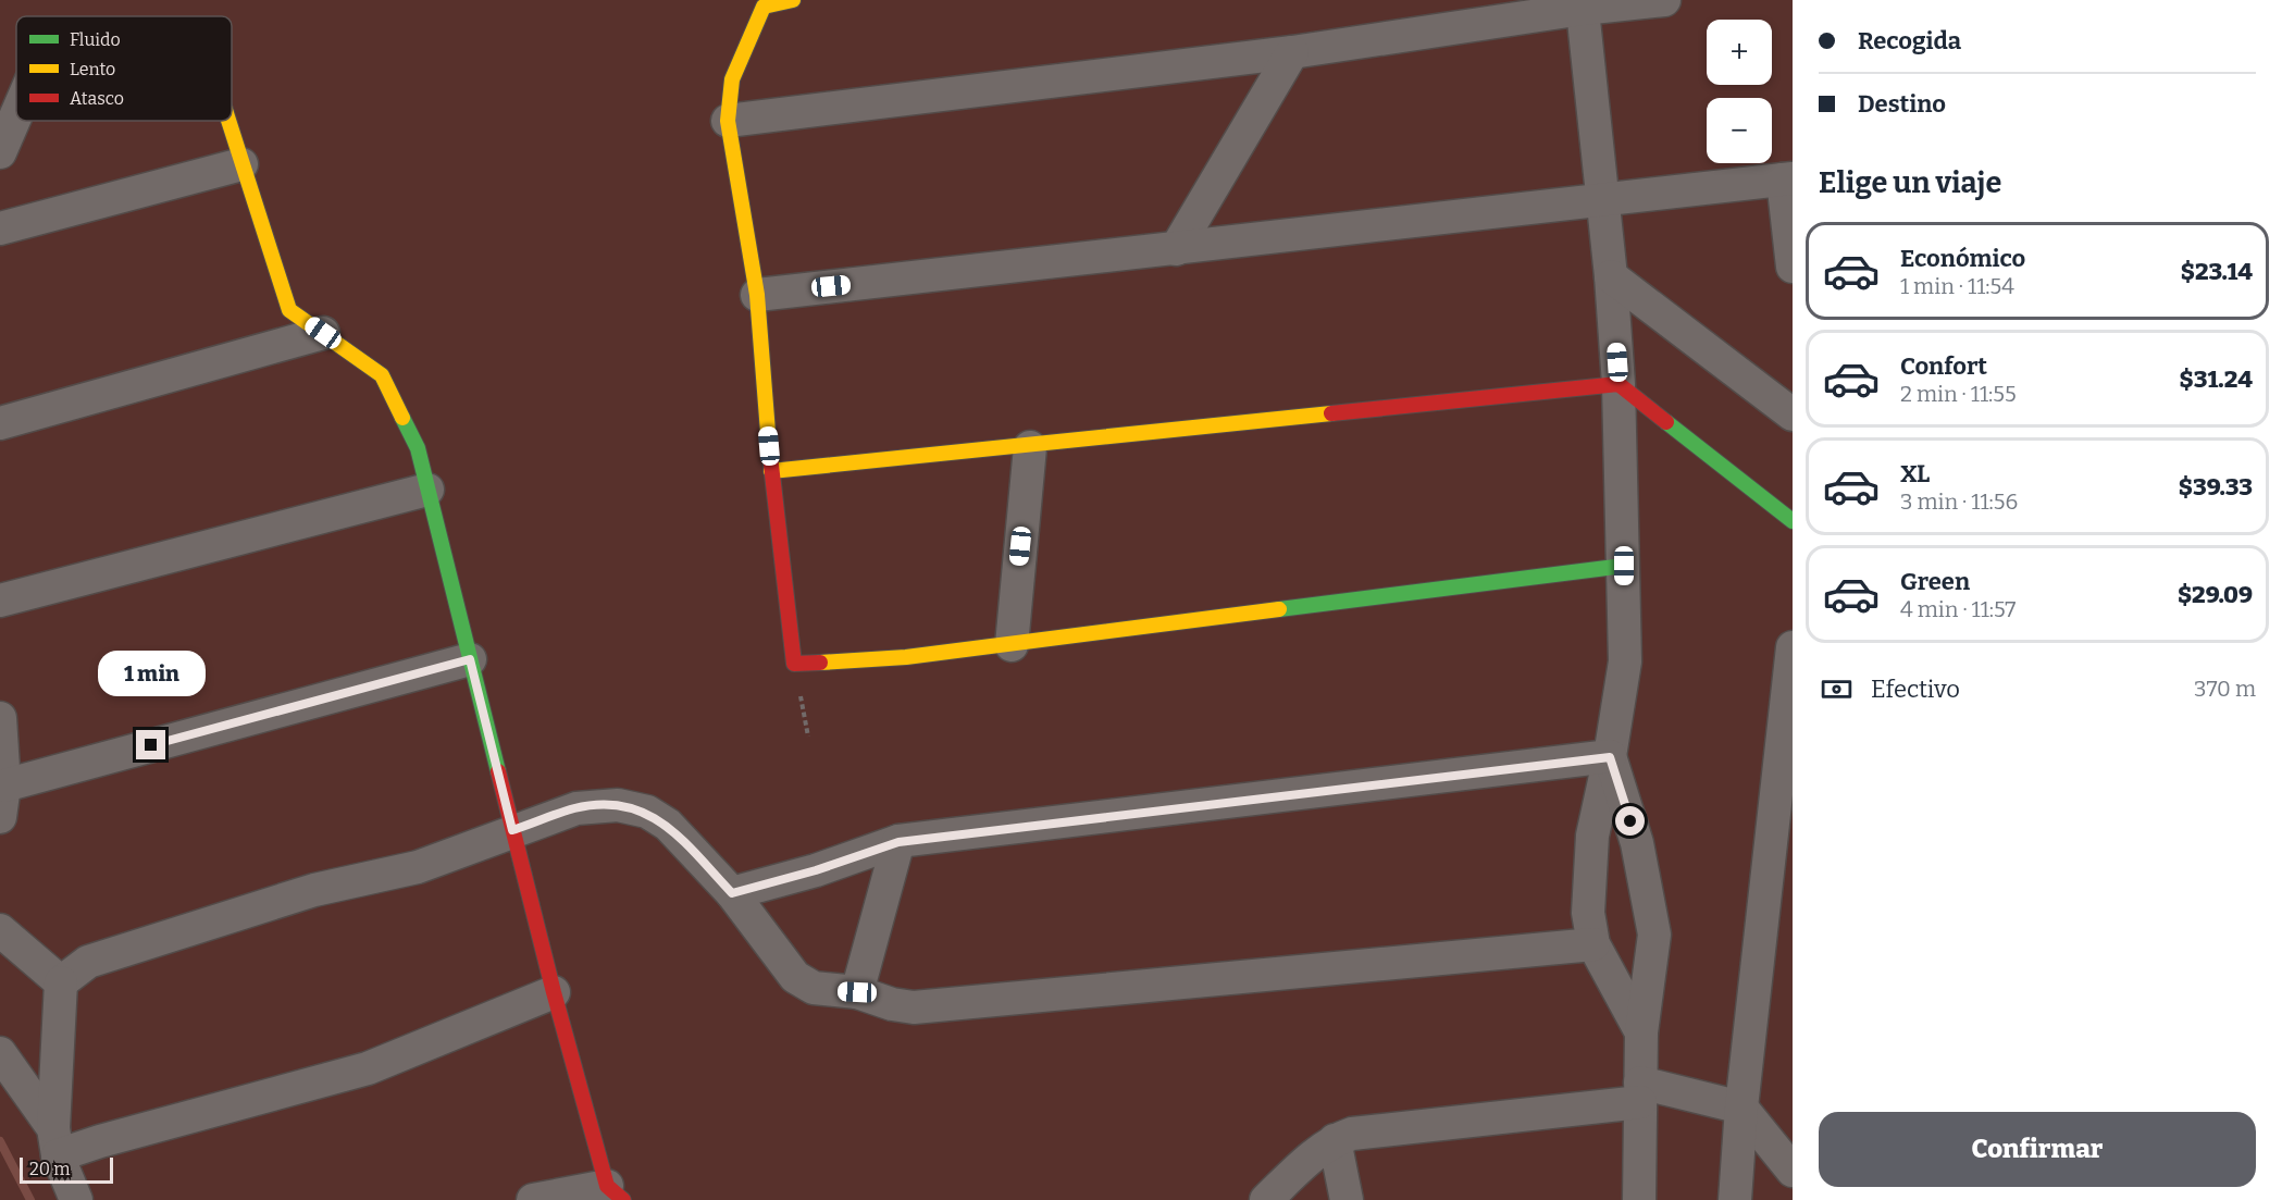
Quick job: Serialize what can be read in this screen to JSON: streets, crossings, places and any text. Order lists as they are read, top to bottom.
{
  "legend": ["Fluido", "Lento", "Atasco"],
  "scale_bar": "20 m",
  "page": {
    "banner": ["Recogida", "Destino"],
    "map_buttons": ["+", "−"],
    "heading": "Elige un viaje",
    "list": [
      {
        "name": "Económico",
        "note": "1 min · 11:54",
        "value": "$23.14"
      },
      {
        "name": "Confort",
        "note": "2 min · 11:55",
        "value": "$31.24"
      },
      {
        "name": "XL",
        "note": "3 min · 11:56",
        "value": "$39.33"
      },
      {
        "name": "Green",
        "note": "4 min · 11:57",
        "value": "$29.09"
      }
    ],
    "bubble": "1 min",
    "pay": ["Efectivo", "370 m"],
    "buttons": "Confirmar",
    "scale": "20 m"
  }
}
